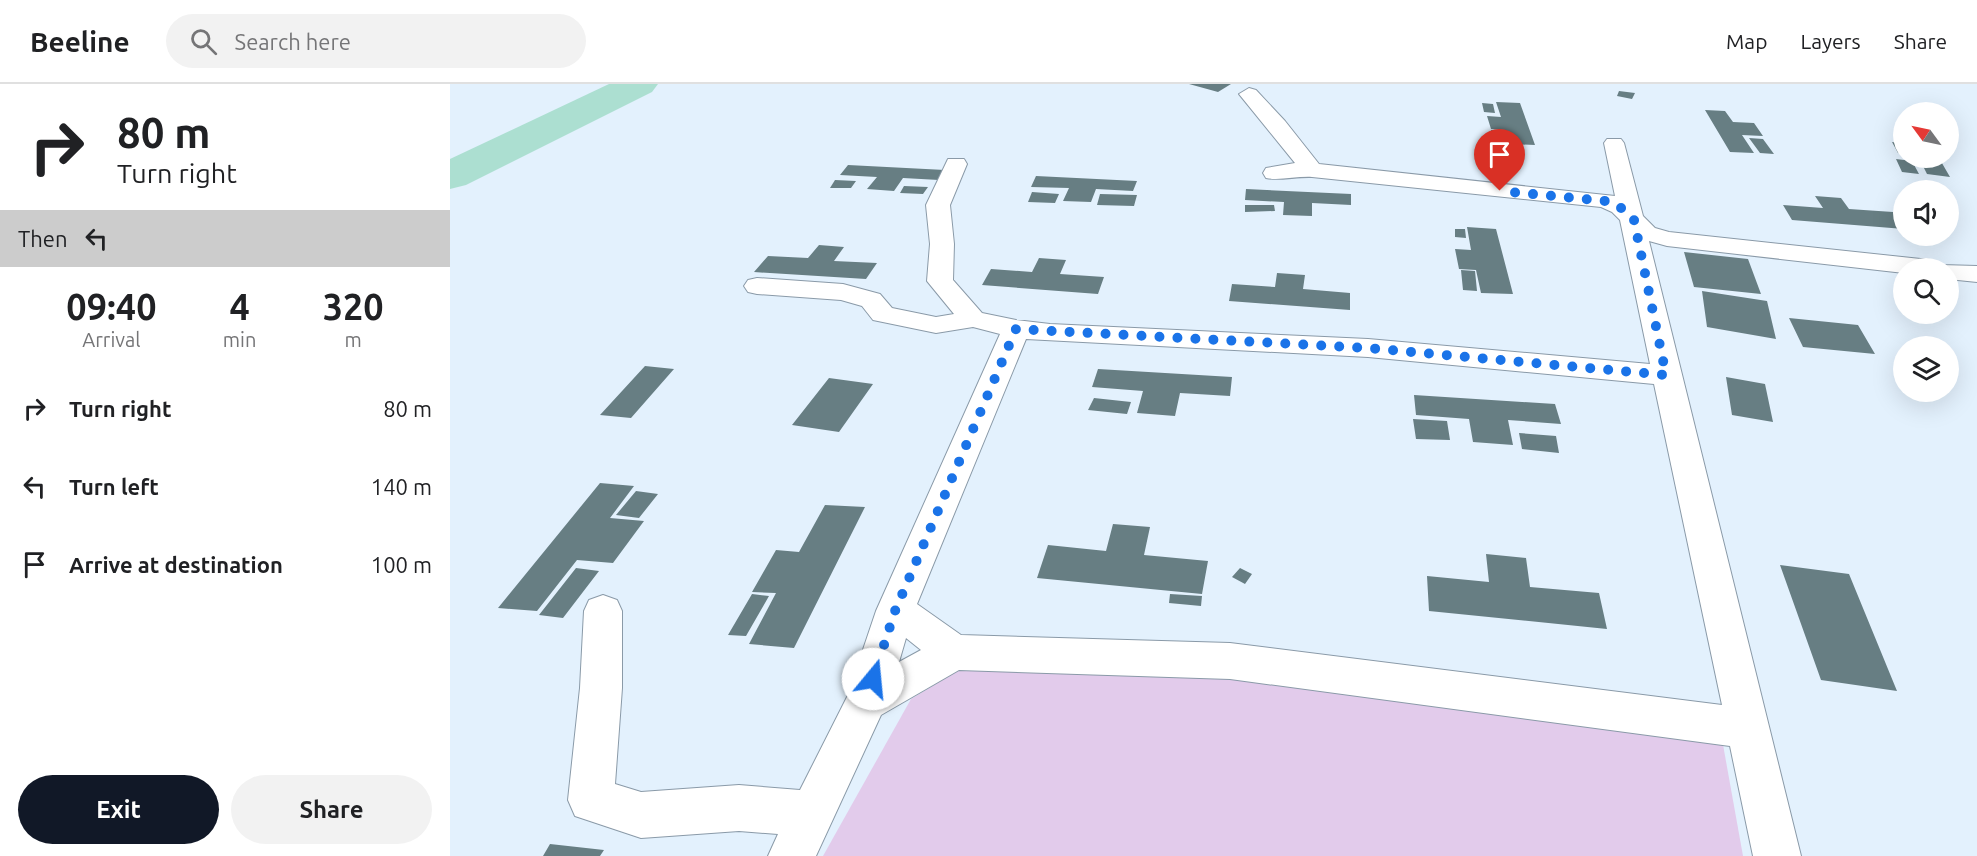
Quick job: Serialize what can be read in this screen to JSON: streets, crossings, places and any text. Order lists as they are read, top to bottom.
{
  "north": "top left",
  "page": {
    "header": "Beeline",
    "search": "Search here",
    "nav": ["Map", "Layers", "Share"],
    "turn": ["80 m", "Turn right"],
    "then": "Then",
    "eta": [
      "09:40",
      "Arrival",
      "4",
      "min",
      "320",
      "m"
    ],
    "list": [
      {
        "name": "Turn right",
        "value": "80 m"
      },
      {
        "name": "Turn left",
        "value": "140 m"
      },
      {
        "name": "Arrive at destination",
        "value": "100 m"
      }
    ],
    "buttons": ["Exit", "Share"]
  }
}
